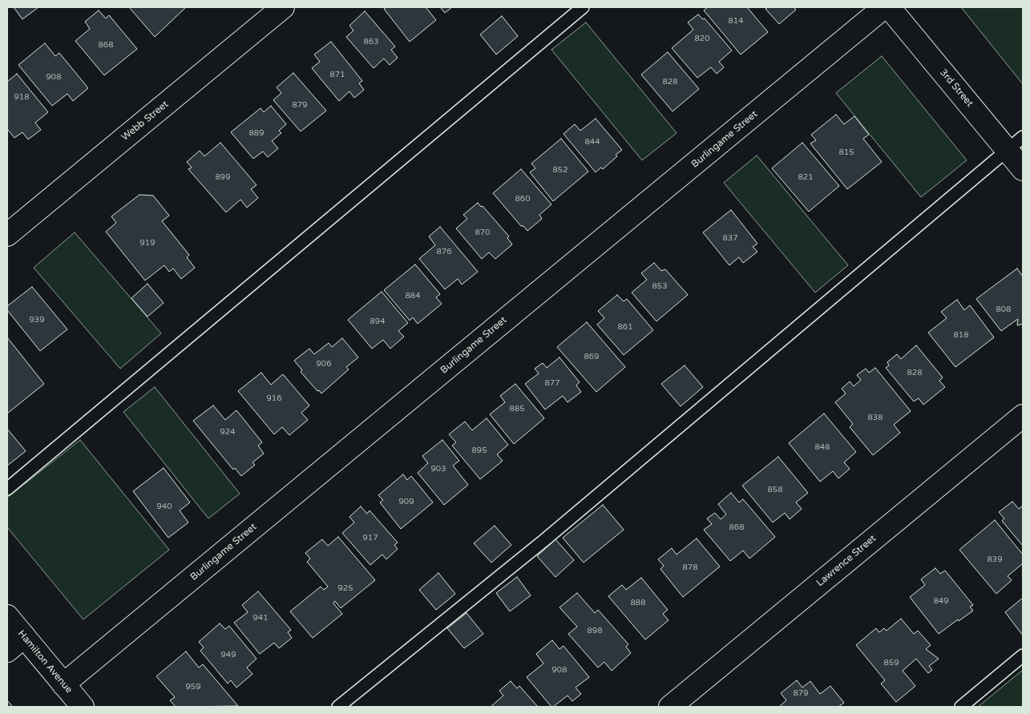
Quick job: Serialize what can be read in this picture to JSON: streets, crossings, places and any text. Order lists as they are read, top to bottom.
{
  "streets": {
    "street": [
      "3rd Street",
      "Webb Street",
      "Burlingame Street",
      "Lawrence Street",
      "Hamilton Avenue"
    ]
  },
  "crossings": [
    ["Burlingame Street", "Hamilton Avenue"]
  ],
  "house_numbers": [
    "814",
    "820",
    "863",
    "868",
    "871",
    "908",
    "828",
    "918",
    "879",
    "889",
    "844",
    "815",
    "852",
    "899",
    "821",
    "860",
    "870",
    "837",
    "919",
    "876",
    "853",
    "884",
    "808",
    "939",
    "894",
    "861",
    "818",
    "869",
    "906",
    "828",
    "877",
    "916",
    "885",
    "838",
    "924",
    "848",
    "895",
    "903",
    "858",
    "909",
    "940",
    "868",
    "917",
    "839",
    "878",
    "925",
    "849",
    "888",
    "941",
    "898",
    "949",
    "859",
    "908",
    "959",
    "879"
  ]
}
